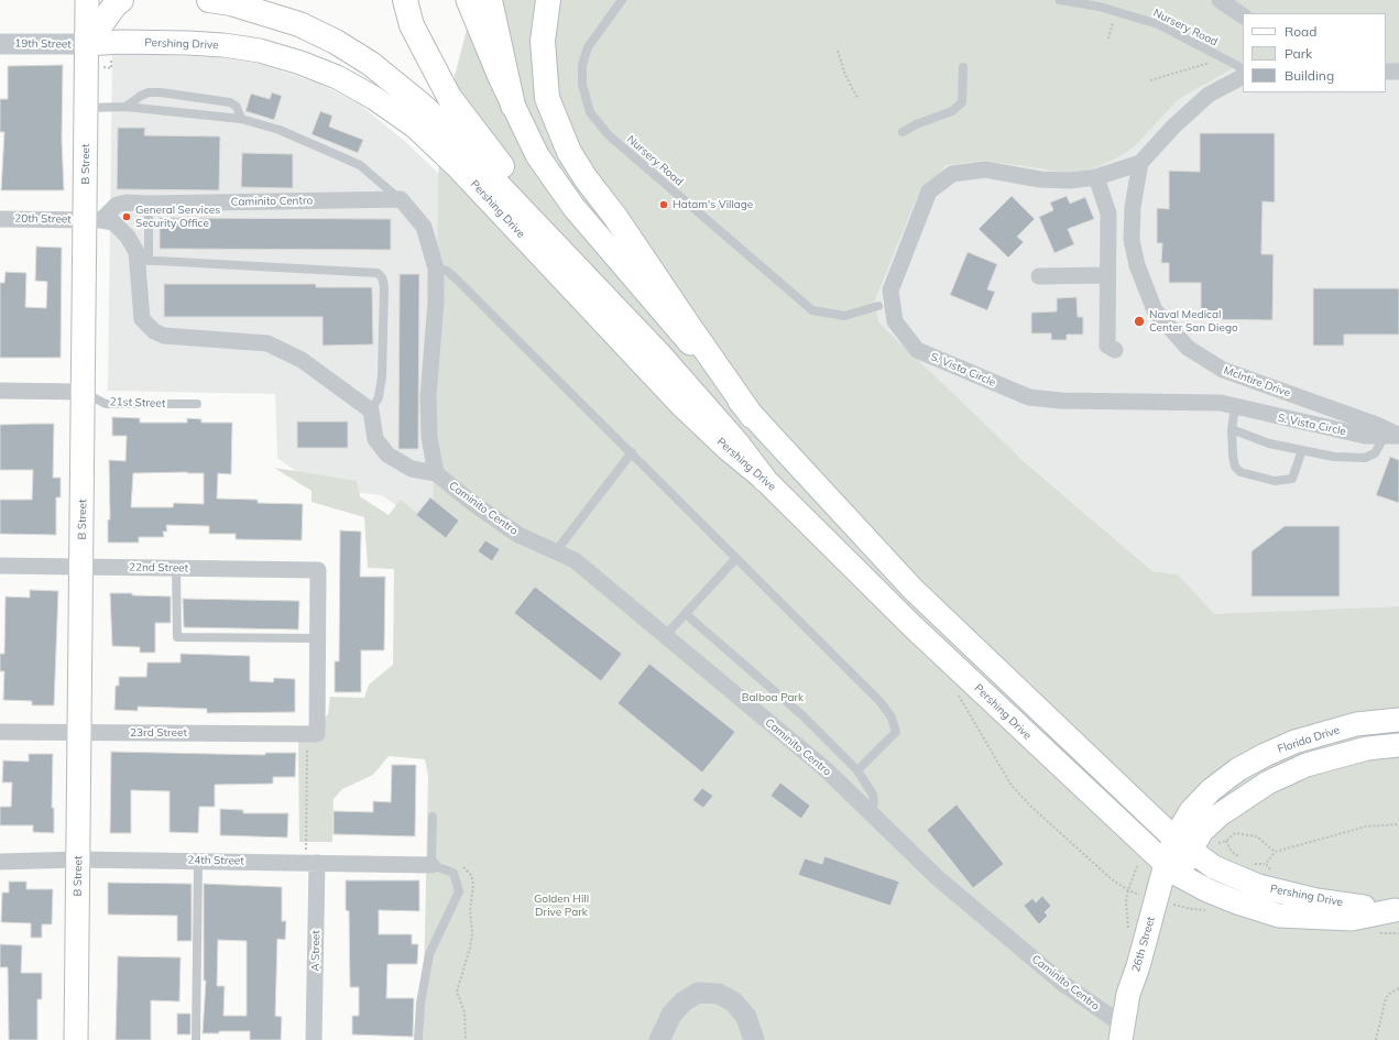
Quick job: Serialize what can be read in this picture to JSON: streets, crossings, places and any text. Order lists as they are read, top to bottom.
{
  "streets": {
    "main road": [
      "Pershing Drive",
      "B Street",
      "Florida Drive",
      "26th Street"
    ],
    "street": [
      "19th Street",
      "Caminito Centro",
      "20th Street",
      "S. Vista Circle",
      "McIntire Drive",
      "21st Street",
      "22nd Street",
      "23rd Street",
      "24th Street",
      "A Street"
    ],
    "lane": ["Nursery Road"]
  },
  "crossings": [
    ["19th Street", "Pershing Drive"],
    ["19th Street", "B Street"],
    ["Pershing Drive", "B Street"],
    ["Pershing Drive", "Florida Drive"],
    ["Pershing Drive", "26th Street"],
    ["B Street", "Caminito Centro"],
    ["B Street", "20th Street"],
    ["B Street", "21st Street"],
    ["B Street", "22nd Street"],
    ["B Street", "23rd Street"],
    ["B Street", "24th Street"],
    ["Caminito Centro", "20th Street"],
    ["Caminito Centro", "26th Street"],
    ["S. Vista Circle", "McIntire Drive"],
    ["Florida Drive", "26th Street"],
    ["24th Street", "A Street"]
  ],
  "parks": ["Balboa Park", "Golden Hill Drive Park"],
  "places": ["Hatam's Village", "General Services Security Office", "Naval Medical Center San Diego"],
  "legend": ["Road", "Park", "Building"]
}
